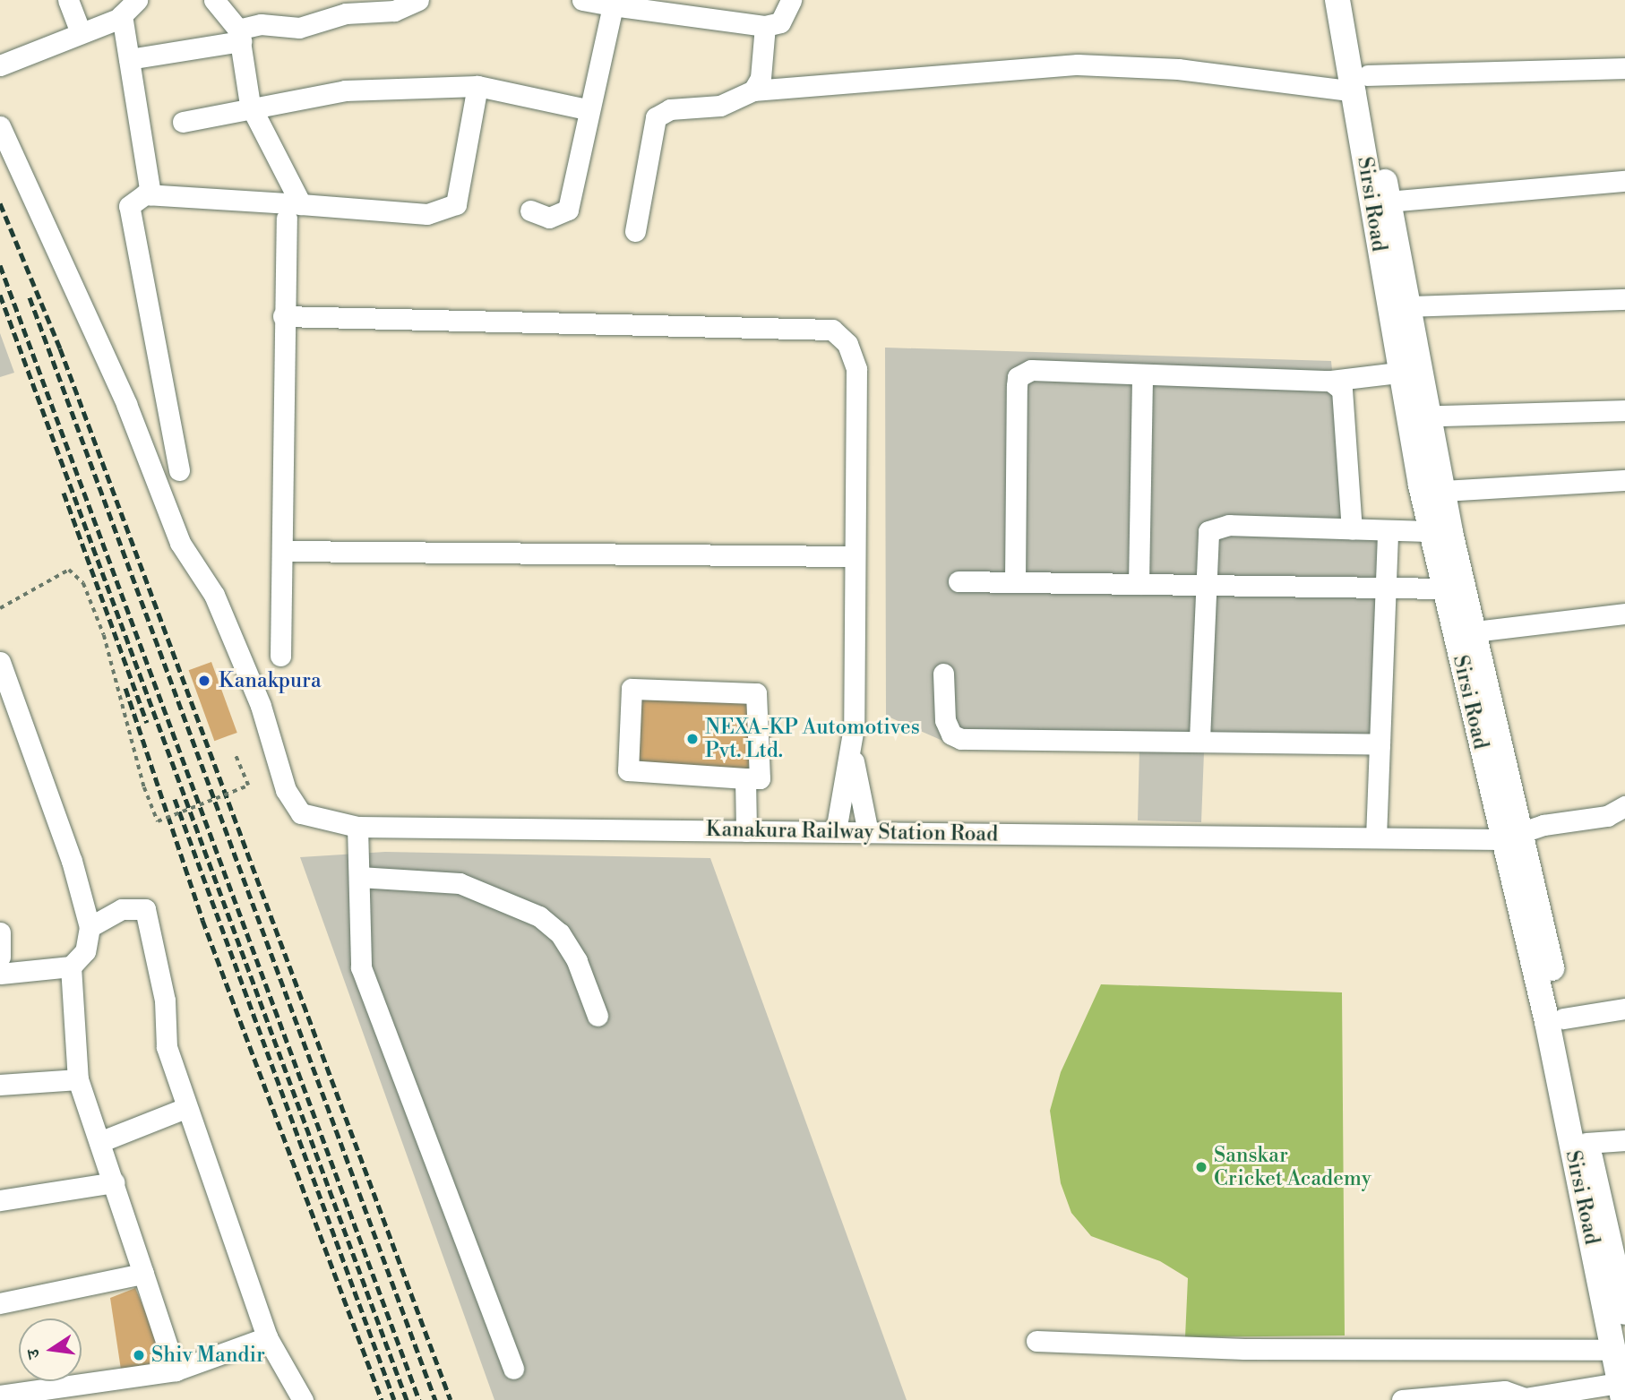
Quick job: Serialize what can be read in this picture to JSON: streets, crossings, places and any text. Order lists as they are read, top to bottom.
{
  "streets": {
    "main road": ["Sirsi Road"],
    "street": ["Kanakura Railway Station Road"]
  },
  "crossings": [
    ["Sirsi Road", "Kanakura Railway Station Road"]
  ],
  "places": [
    "Kanakpura",
    "NEXA-KP Automotives Pvt. Ltd.",
    "Sanskar Cricket Academy",
    "Shiv Mandir"
  ],
  "north": "left"
}
